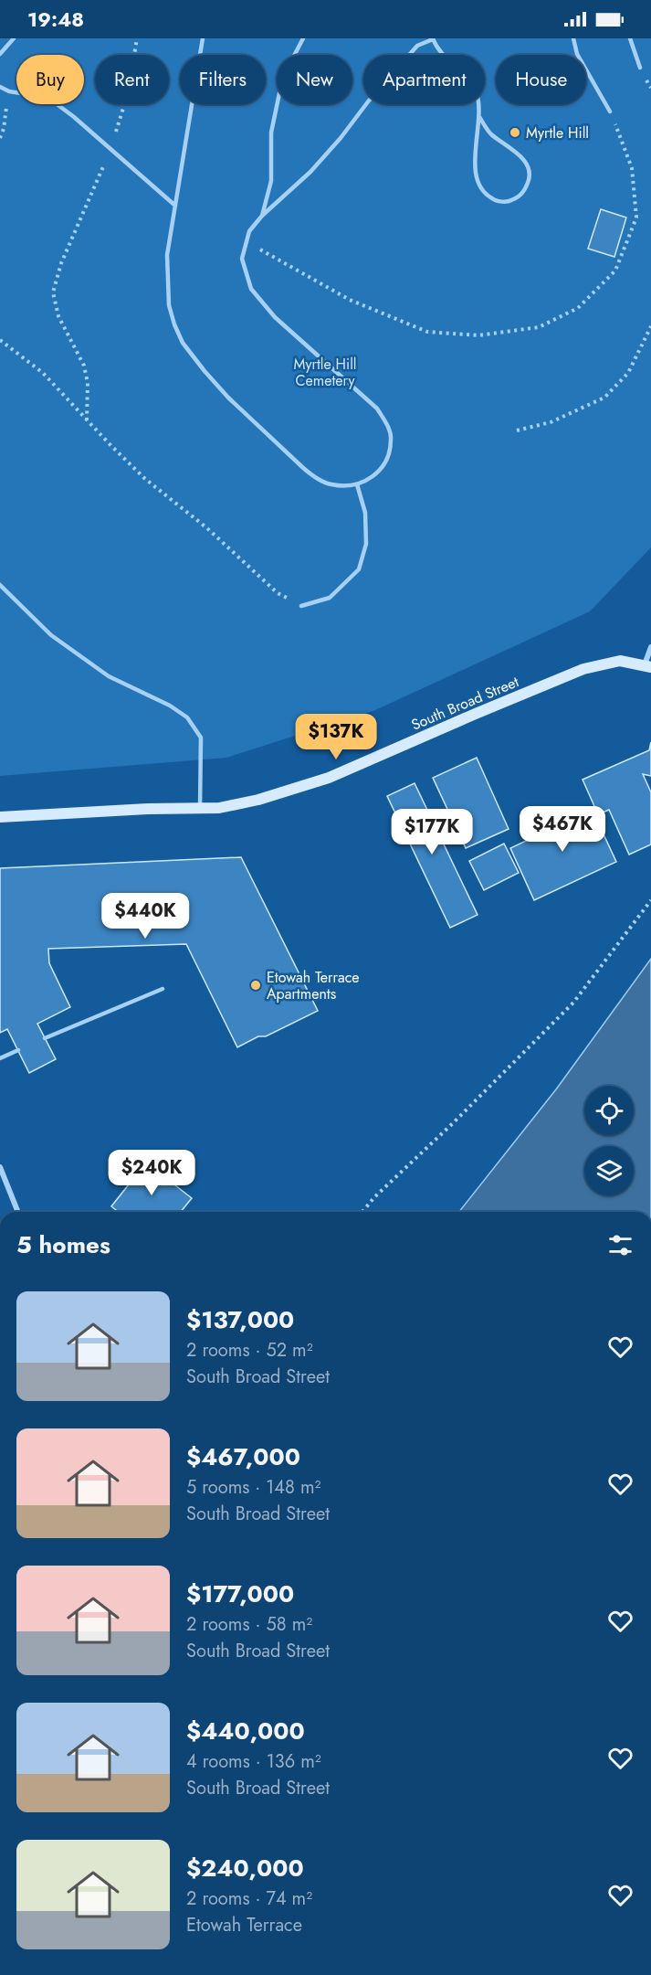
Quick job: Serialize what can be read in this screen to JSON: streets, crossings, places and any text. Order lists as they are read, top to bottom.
{
  "streets": {
    "main road": ["South Broad Street"]
  },
  "parks": ["Myrtle Hill Cemetery"],
  "places": ["Myrtle Hill", "Etowah Terrace Apartments"],
  "page": {
    "status": "19:48",
    "chip": [
      "Buy",
      "Rent",
      "Filters",
      "New",
      "Apartment",
      "House"
    ],
    "price": [
      "$137K",
      "$467K",
      "$177K",
      "$440K",
      "$240K"
    ],
    "heading": "5 homes",
    "list": [
      {
        "name": "$137,000",
        "note": "2 rooms · 52 m² · South Broad Street"
      },
      {
        "name": "$467,000",
        "note": "5 rooms · 148 m² · South Broad Street"
      },
      {
        "name": "$177,000",
        "note": "2 rooms · 58 m² · South Broad Street"
      },
      {
        "name": "$440,000",
        "note": "4 rooms · 136 m² · South Broad Street"
      },
      {
        "name": "$240,000",
        "note": "2 rooms · 74 m² · Etowah Terrace"
      }
    ]
  }
}
